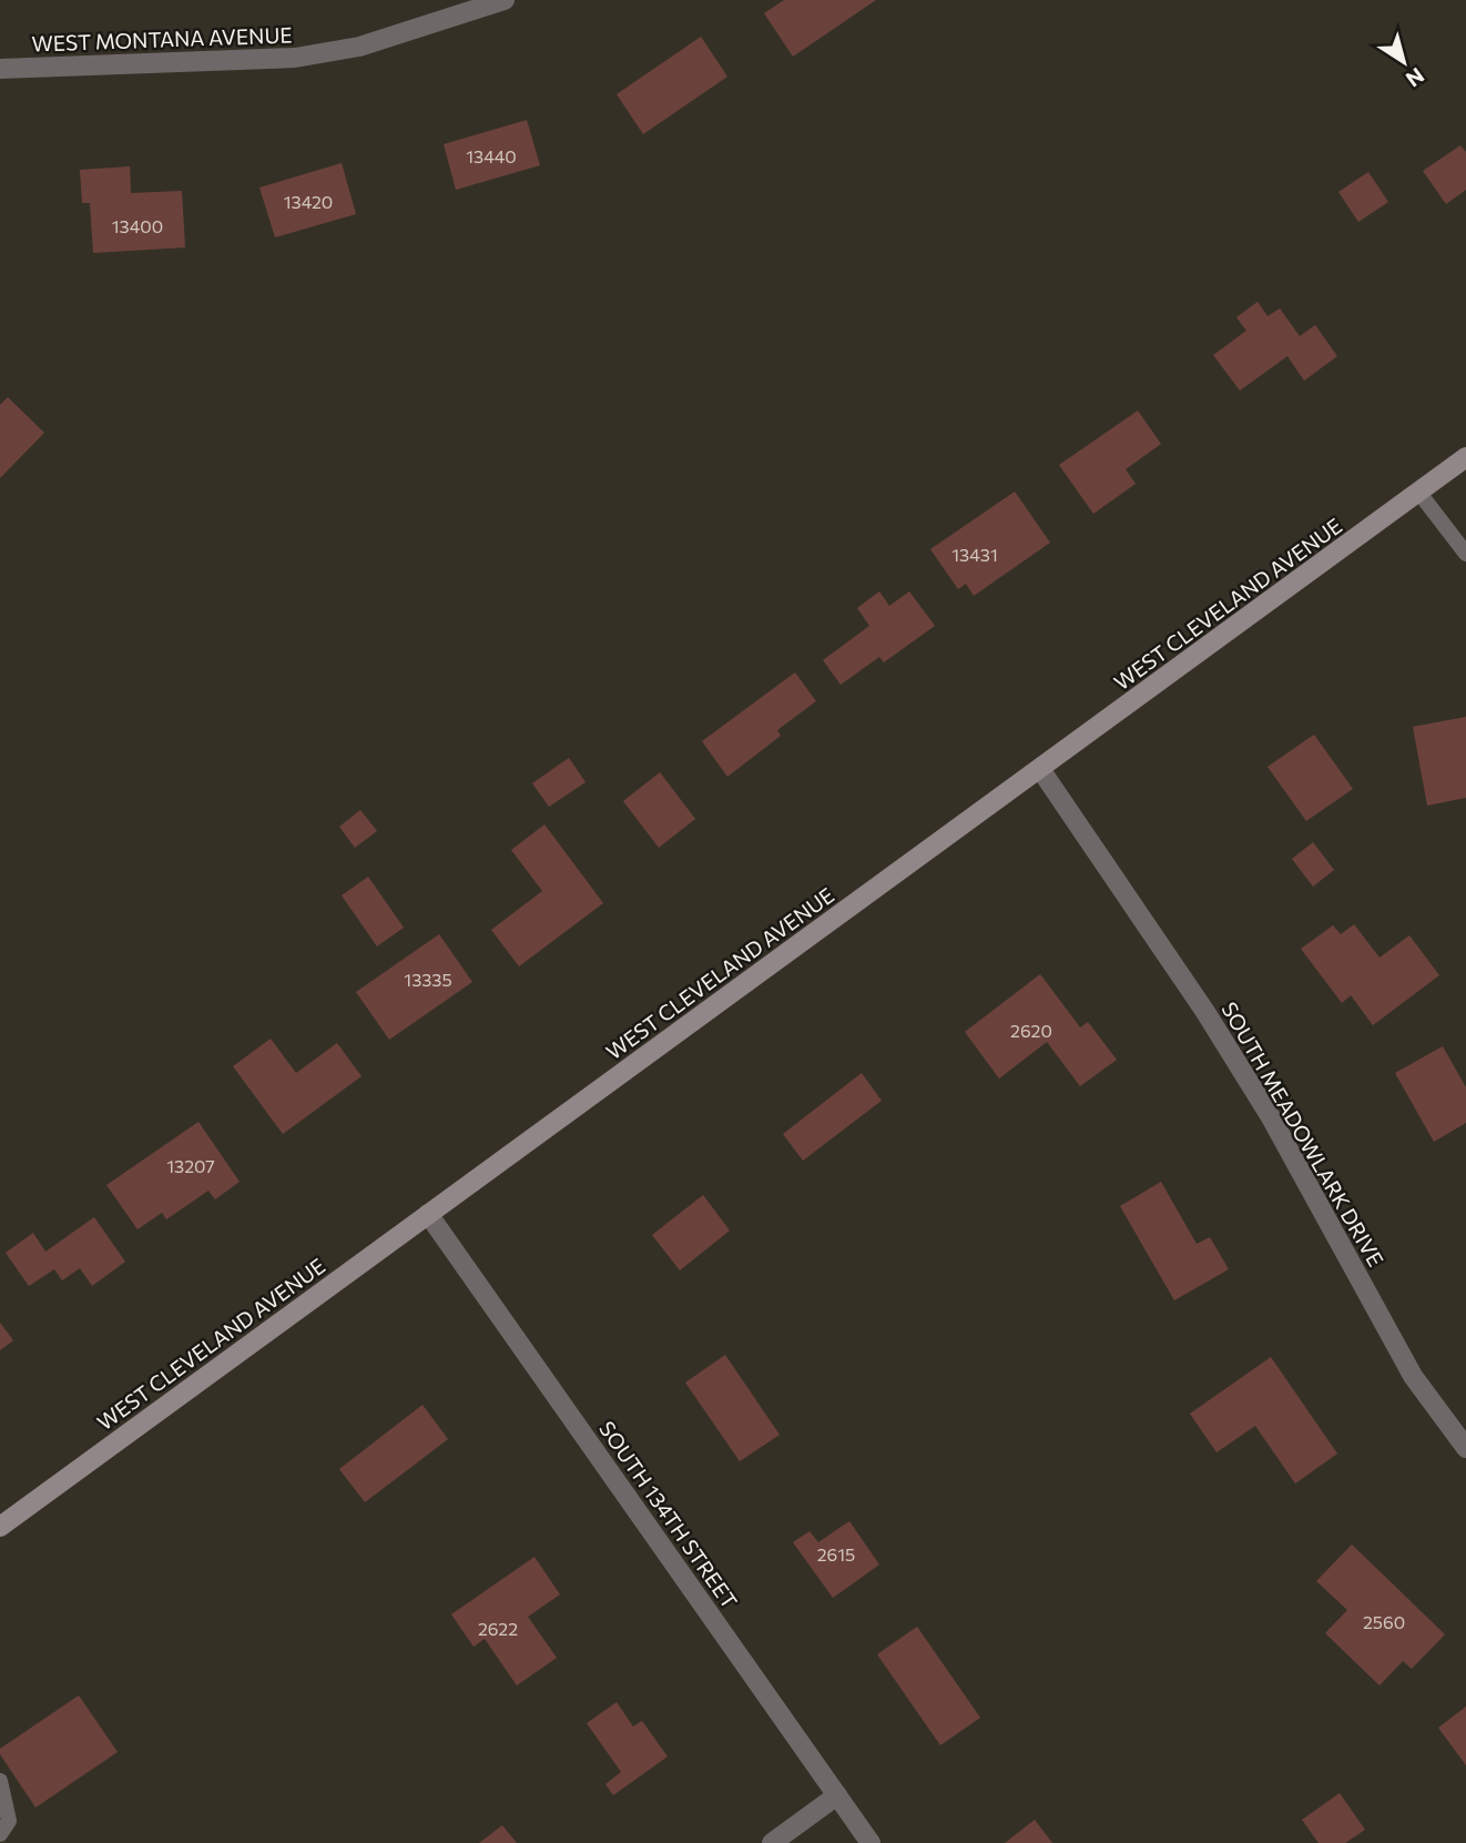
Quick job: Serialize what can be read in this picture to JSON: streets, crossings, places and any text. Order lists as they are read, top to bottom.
{
  "streets": {
    "main road": ["WEST CLEVELAND AVENUE"],
    "street": ["WEST MONTANA AVENUE", "SOUTH MEADOWLARK DRIVE", "SOUTH 134TH STREET"]
  },
  "crossings": [
    ["WEST CLEVELAND AVENUE", "SOUTH MEADOWLARK DRIVE"],
    ["WEST CLEVELAND AVENUE", "SOUTH 134TH STREET"]
  ],
  "house_numbers": [
    "13440",
    "13420",
    "13400",
    "13431",
    "13335",
    "2620",
    "13207",
    "2615",
    "2560",
    "2622"
  ],
  "north": "bottom right"
}
